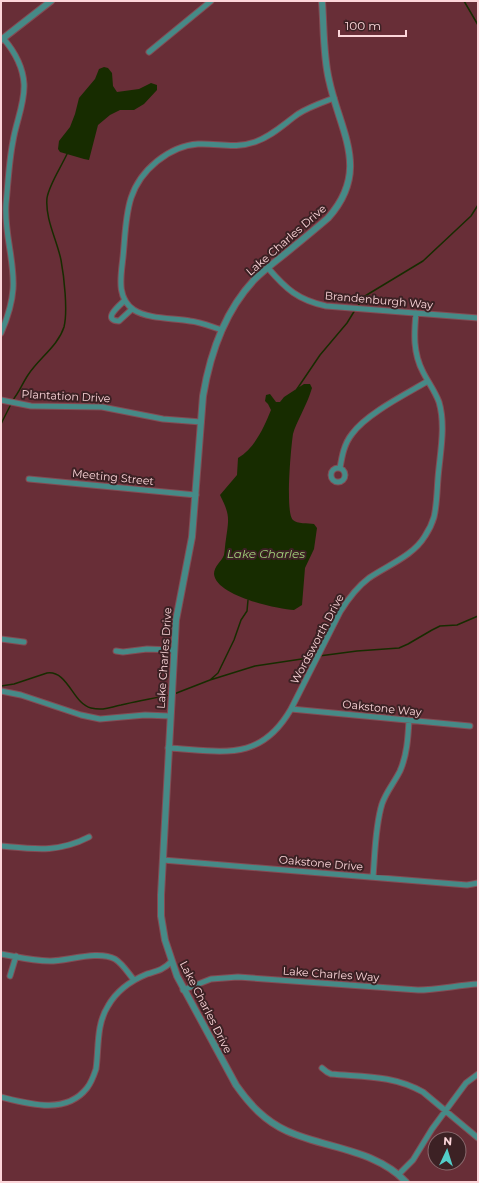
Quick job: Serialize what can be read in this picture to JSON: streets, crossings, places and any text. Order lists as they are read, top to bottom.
{
  "streets": {
    "street": [
      "Lake Charles Drive",
      "Brandenburgh Way",
      "Plantation Drive",
      "Meeting Street",
      "Wordsworth Drive",
      "Oakstone Way",
      "Oakstone Drive",
      "Lake Charles Way"
    ]
  },
  "crossings": [
    ["Lake Charles Drive", "Brandenburgh Way"],
    ["Lake Charles Drive", "Plantation Drive"],
    ["Lake Charles Drive", "Meeting Street"],
    ["Lake Charles Drive", "Wordsworth Drive"],
    ["Lake Charles Drive", "Oakstone Drive"],
    ["Lake Charles Drive", "Lake Charles Way"],
    ["Brandenburgh Way", "Wordsworth Drive"],
    ["Wordsworth Drive", "Oakstone Way"]
  ],
  "water": ["Lake Charles"],
  "scale_bar": "100 m",
  "north": "top"
}
